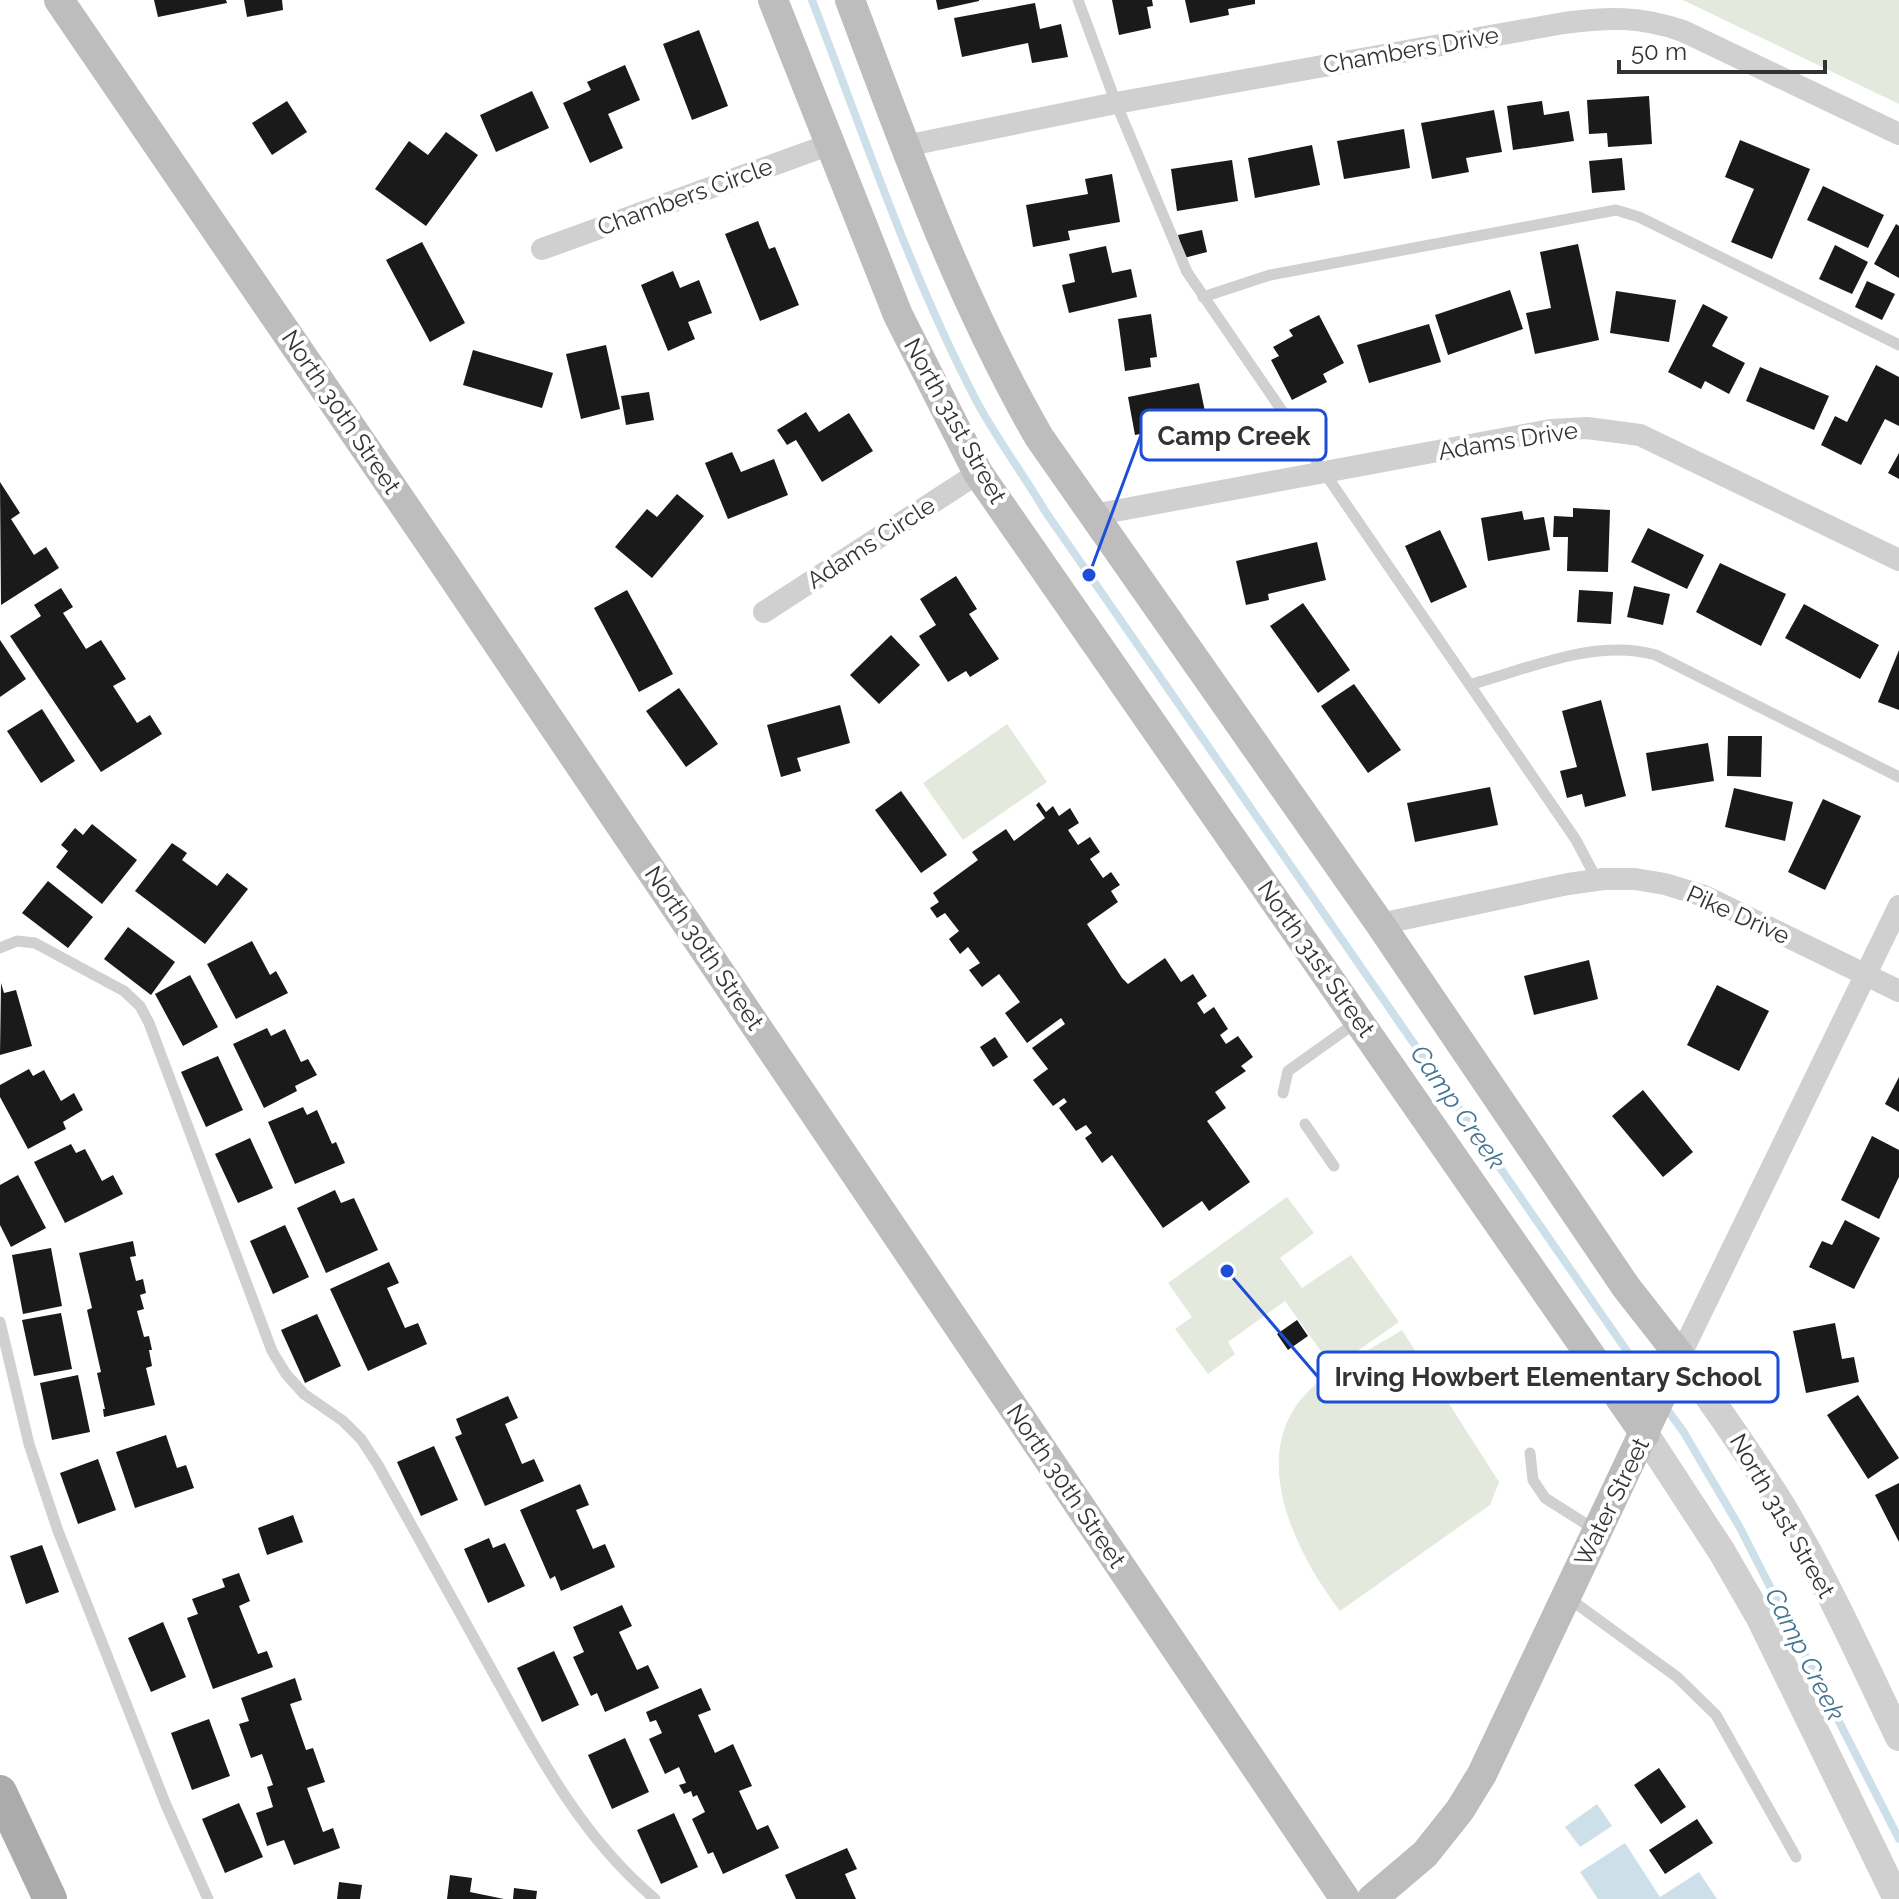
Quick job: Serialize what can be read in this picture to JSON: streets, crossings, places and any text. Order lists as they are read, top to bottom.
{
  "streets": {
    "main road": ["North 30th Street", "North 31st Street", "Water Street"],
    "street": [
      "Chambers Drive",
      "Chambers Circle",
      "Adams Drive",
      "Adams Circle",
      "Pike Drive"
    ]
  },
  "crossings": [
    ["Chambers Drive", "North 31st Street"],
    ["Chambers Circle", "North 31st Street"],
    ["North 31st Street", "Adams Drive"],
    ["North 31st Street", "Adams Circle"],
    ["North 31st Street", "Pike Drive"],
    ["North 31st Street", "Water Street"],
    ["Pike Drive", "Water Street"]
  ],
  "water": ["Camp Creek"],
  "places": ["Camp Creek", "Irving Howbert Elementary School"],
  "scale_bar": "50 m"
}
